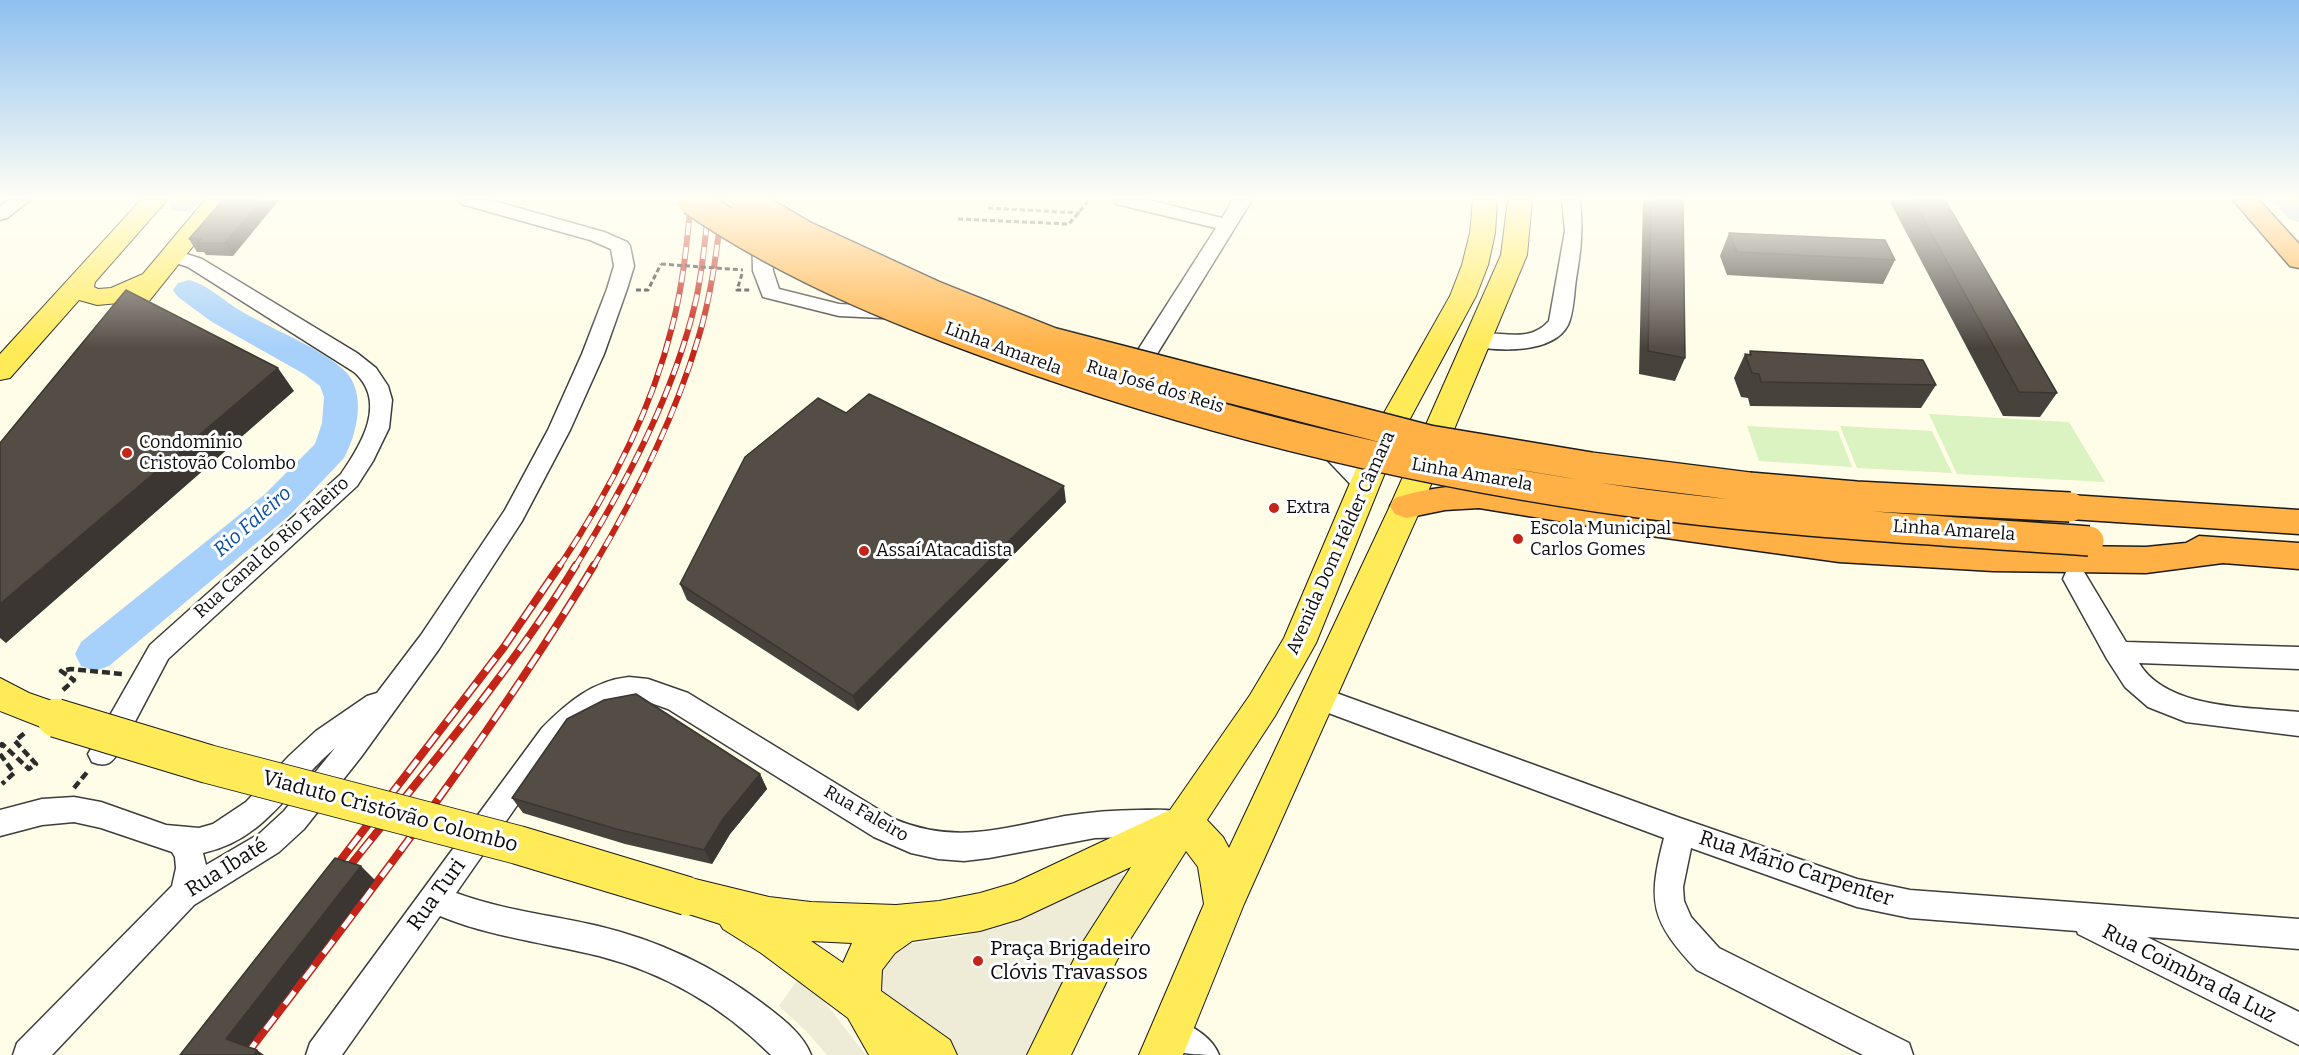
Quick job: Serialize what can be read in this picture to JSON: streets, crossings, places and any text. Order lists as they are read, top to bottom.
{
  "streets": {
    "highway": ["Linha Amarela"],
    "main road": ["Avenida Dom Hélder Câmara", "Viaduto Cristóvão Colombo"],
    "street": [
      "Rua José dos Reis",
      "Rua Canal do Rio Faleiro",
      "Rua Faleiro",
      "Rua Ibaté",
      "Rua Mário Carpenter",
      "Rua Turi",
      "Rua Coimbra da Luz"
    ]
  },
  "crossings": [
    ["Rua José dos Reis", "Avenida Dom Hélder Câmara"],
    ["Avenida Dom Hélder Câmara", "Rua Faleiro"],
    ["Rua Faleiro", "Rua Turi"],
    ["Rua Mário Carpenter", "Rua Coimbra da Luz"]
  ],
  "water": ["Rio Faleiro"],
  "places": [
    "Condomínio Cristovão Colombo",
    "Extra",
    "Escola Municipal Carlos Gomes",
    "Assaí Atacadista",
    "Praça Brigadeiro Clóvis Travassos"
  ]
}
